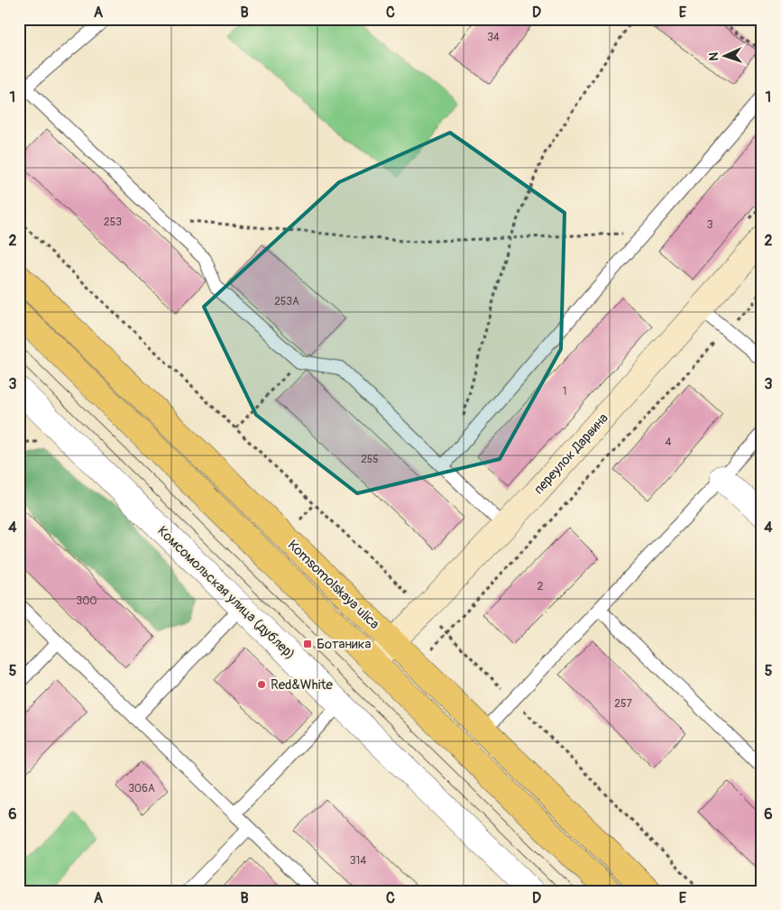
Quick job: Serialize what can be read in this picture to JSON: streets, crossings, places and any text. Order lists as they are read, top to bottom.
{
  "streets": {
    "main road": ["Komsomolskaya ulica"],
    "street": ["переулок Дарвина", "Комсомольская улица (дублер)"]
  },
  "crossings": [
    ["переулок Дарвина", "Komsomolskaya ulica"]
  ],
  "places": {
    "transit": ["Ботаника"],
    "other": ["Red&White"]
  },
  "house_numbers": [
    "34",
    "253",
    "3",
    "253А",
    "1",
    "4",
    "255",
    "2",
    "300",
    "257",
    "306А",
    "314"
  ],
  "north": "left",
  "grid": {
    "columns": [
      "A",
      "B",
      "C",
      "D",
      "E"
    ],
    "rows": [
      "1",
      "2",
      "3",
      "4",
      "5",
      "6"
    ]
  }
}
